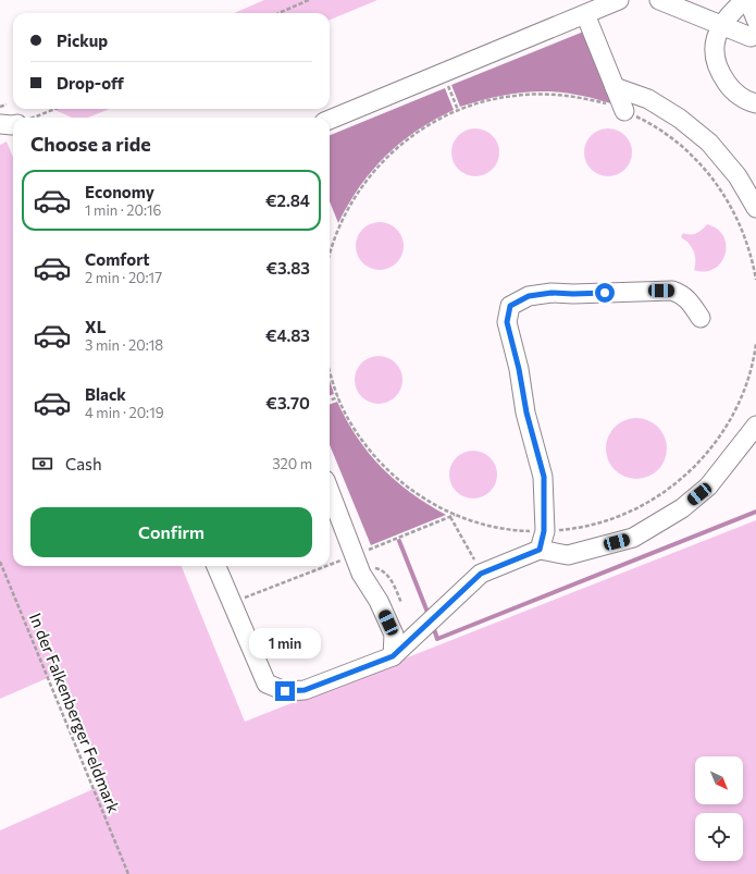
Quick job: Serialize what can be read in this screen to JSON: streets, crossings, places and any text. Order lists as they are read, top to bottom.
{
  "streets": {
    "path": ["In der Falkenberger Feldmark"]
  },
  "north": "bottom right",
  "page": {
    "banner": ["Pickup", "Drop-off"],
    "heading": "Choose a ride",
    "list": [
      {
        "name": "Economy",
        "note": "1 min · 20:16",
        "value": "€2.84"
      },
      {
        "name": "Comfort",
        "note": "2 min · 20:17",
        "value": "€3.83"
      },
      {
        "name": "XL",
        "note": "3 min · 20:18",
        "value": "€4.83"
      },
      {
        "name": "Black",
        "note": "4 min · 20:19",
        "value": "€3.70"
      }
    ],
    "pay": ["Cash", "320 m"],
    "buttons": "Confirm",
    "bubble": "1 min"
  }
}
